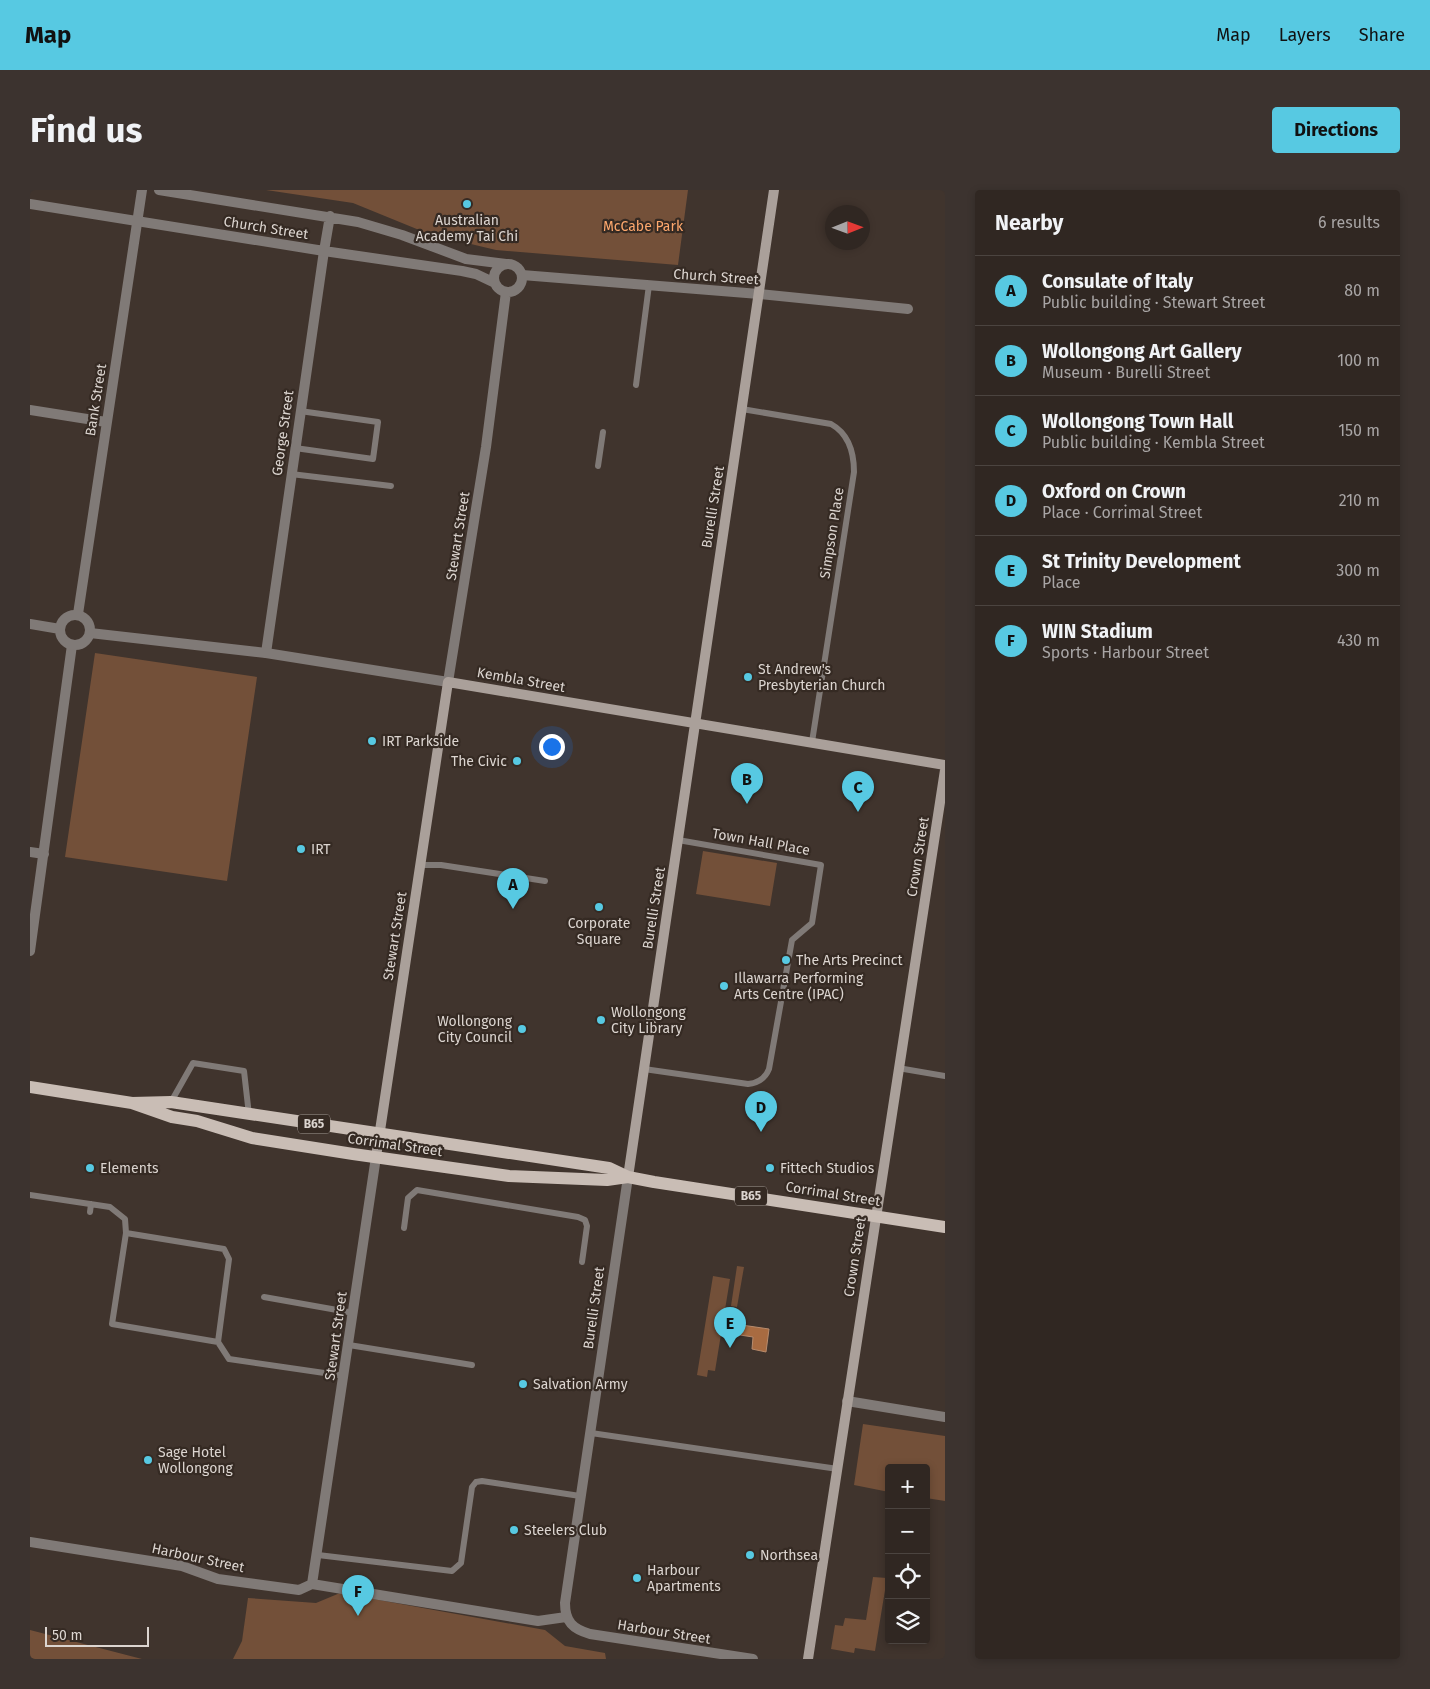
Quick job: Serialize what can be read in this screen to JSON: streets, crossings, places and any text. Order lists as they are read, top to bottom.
{
  "streets": {
    "main road": [
      "Burelli Street",
      "Stewart Street",
      "Kembla Street",
      "Crown Street",
      "B65",
      "Corrimal Street"
    ],
    "street": [
      "Church Street",
      "Bank Street",
      "George Street",
      "Harbour Street"
    ],
    "lane": ["Simpson Place", "Town Hall Place"]
  },
  "crossings": [
    ["Church Street", "Bank Street"],
    ["Church Street", "George Street"],
    ["Church Street", "Burelli Street"],
    ["Church Street", "Stewart Street"],
    ["Bank Street", "Kembla Street"],
    ["George Street", "Kembla Street"],
    ["Burelli Street", "Simpson Place"],
    ["Burelli Street", "Kembla Street"],
    ["Burelli Street", "Town Hall Place"],
    ["Burelli Street", "Corrimal Street"],
    ["Burelli Street", "Harbour Street"],
    ["Simpson Place", "Kembla Street"],
    ["Stewart Street", "Kembla Street"],
    ["Stewart Street", "Corrimal Street"],
    ["Stewart Street", "Harbour Street"],
    ["Crown Street", "Corrimal Street"]
  ],
  "parks": ["McCabe Park"],
  "places": [
    "Australian Academy Tai Chi",
    "St Andrew's Presbyterian Church",
    "IRT Parkside",
    "The Civic",
    "IRT",
    "Corporate Square",
    "The Arts Precinct",
    "Illawarra Performing Arts Centre (IPAC)",
    "Wollongong City Library",
    "Wollongong City Council",
    "Elements",
    "Fittech Studios",
    "Salvation Army",
    "Sage Hotel Wollongong",
    "Steelers Club",
    "Northsea",
    "Harbour Apartments"
  ],
  "scale_bar": "50 m",
  "north": "right",
  "page": {
    "header": "Map",
    "nav": ["Map", "Layers", "Share"],
    "buttons": "Directions",
    "title": "Find us",
    "heading": ["Nearby", "6 results"],
    "list": [
      {
        "mark": "A",
        "name": "Consulate of Italy",
        "note": "Public building · Stewart Street",
        "value": "80 m"
      },
      {
        "mark": "B",
        "name": "Wollongong Art Gallery",
        "note": "Museum · Burelli Street",
        "value": "100 m"
      },
      {
        "mark": "C",
        "name": "Wollongong Town Hall",
        "note": "Public building · Kembla Street",
        "value": "150 m"
      },
      {
        "mark": "D",
        "name": "Oxford on Crown",
        "note": "Place · Corrimal Street",
        "value": "210 m"
      },
      {
        "mark": "E",
        "name": "St Trinity Development",
        "note": "Place",
        "value": "300 m"
      },
      {
        "mark": "F",
        "name": "WIN Stadium",
        "note": "Sports · Harbour Street",
        "value": "430 m"
      }
    ],
    "pins": [
      "B",
      "C",
      "A",
      "D",
      "E",
      "F"
    ],
    "map_buttons": ["+", "−"],
    "scale": "50 m"
  }
}
